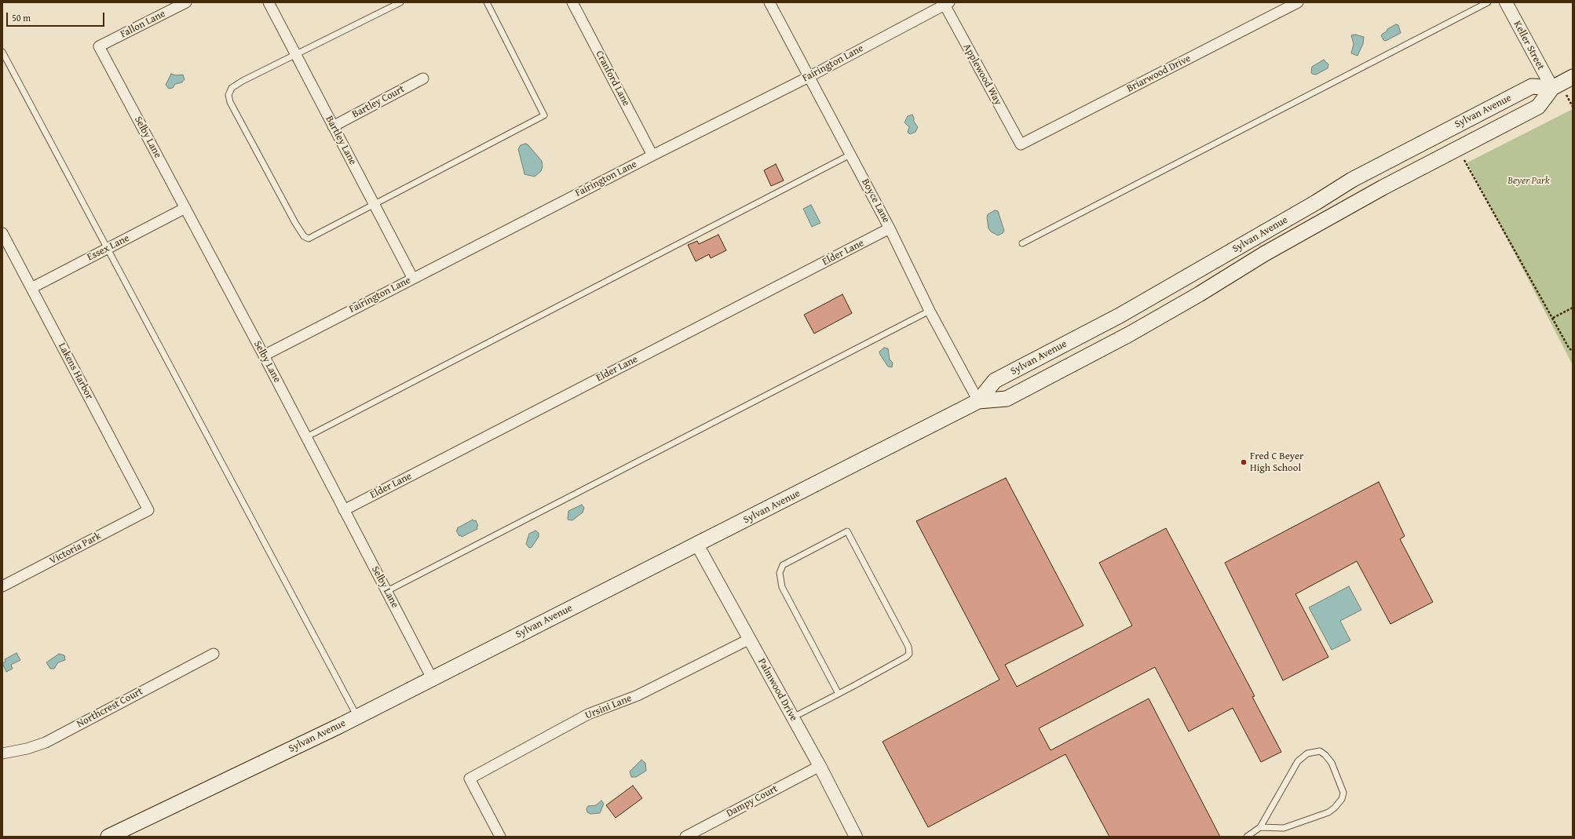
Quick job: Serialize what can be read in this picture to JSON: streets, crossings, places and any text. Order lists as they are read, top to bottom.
{
  "streets": {
    "main road": ["Sylvan Avenue"],
    "street": [
      "Fallon Lane",
      "Keller Street",
      "Fairington Lane",
      "Briarwood Drive",
      "Applewood Way",
      "Cranford Lane",
      "Bartley Court",
      "Selby Lane",
      "Bartley Lane",
      "Boyce Lane",
      "Essex Lane",
      "Elder Lane",
      "Lakens Harbor",
      "Victoria Park",
      "Palmwood Drive",
      "Ursini Lane",
      "Northcrest Court",
      "Dampy Court"
    ]
  },
  "crossings": [
    ["Fallon Lane", "Selby Lane"],
    ["Keller Street", "Sylvan Avenue"],
    ["Fairington Lane", "Applewood Way"],
    ["Fairington Lane", "Cranford Lane"],
    ["Fairington Lane", "Selby Lane"],
    ["Fairington Lane", "Bartley Lane"],
    ["Fairington Lane", "Boyce Lane"],
    ["Briarwood Drive", "Applewood Way"],
    ["Bartley Court", "Bartley Lane"],
    ["Sylvan Avenue", "Selby Lane"],
    ["Sylvan Avenue", "Boyce Lane"],
    ["Sylvan Avenue", "Palmwood Drive"],
    ["Selby Lane", "Essex Lane"],
    ["Selby Lane", "Elder Lane"],
    ["Boyce Lane", "Elder Lane"],
    ["Essex Lane", "Lakens Harbor"],
    ["Lakens Harbor", "Victoria Park"],
    ["Palmwood Drive", "Ursini Lane"],
    ["Palmwood Drive", "Dampy Court"]
  ],
  "parks": ["Beyer Park"],
  "places": ["Fred C Beyer High School"],
  "scale_bar": "50 m"
}
